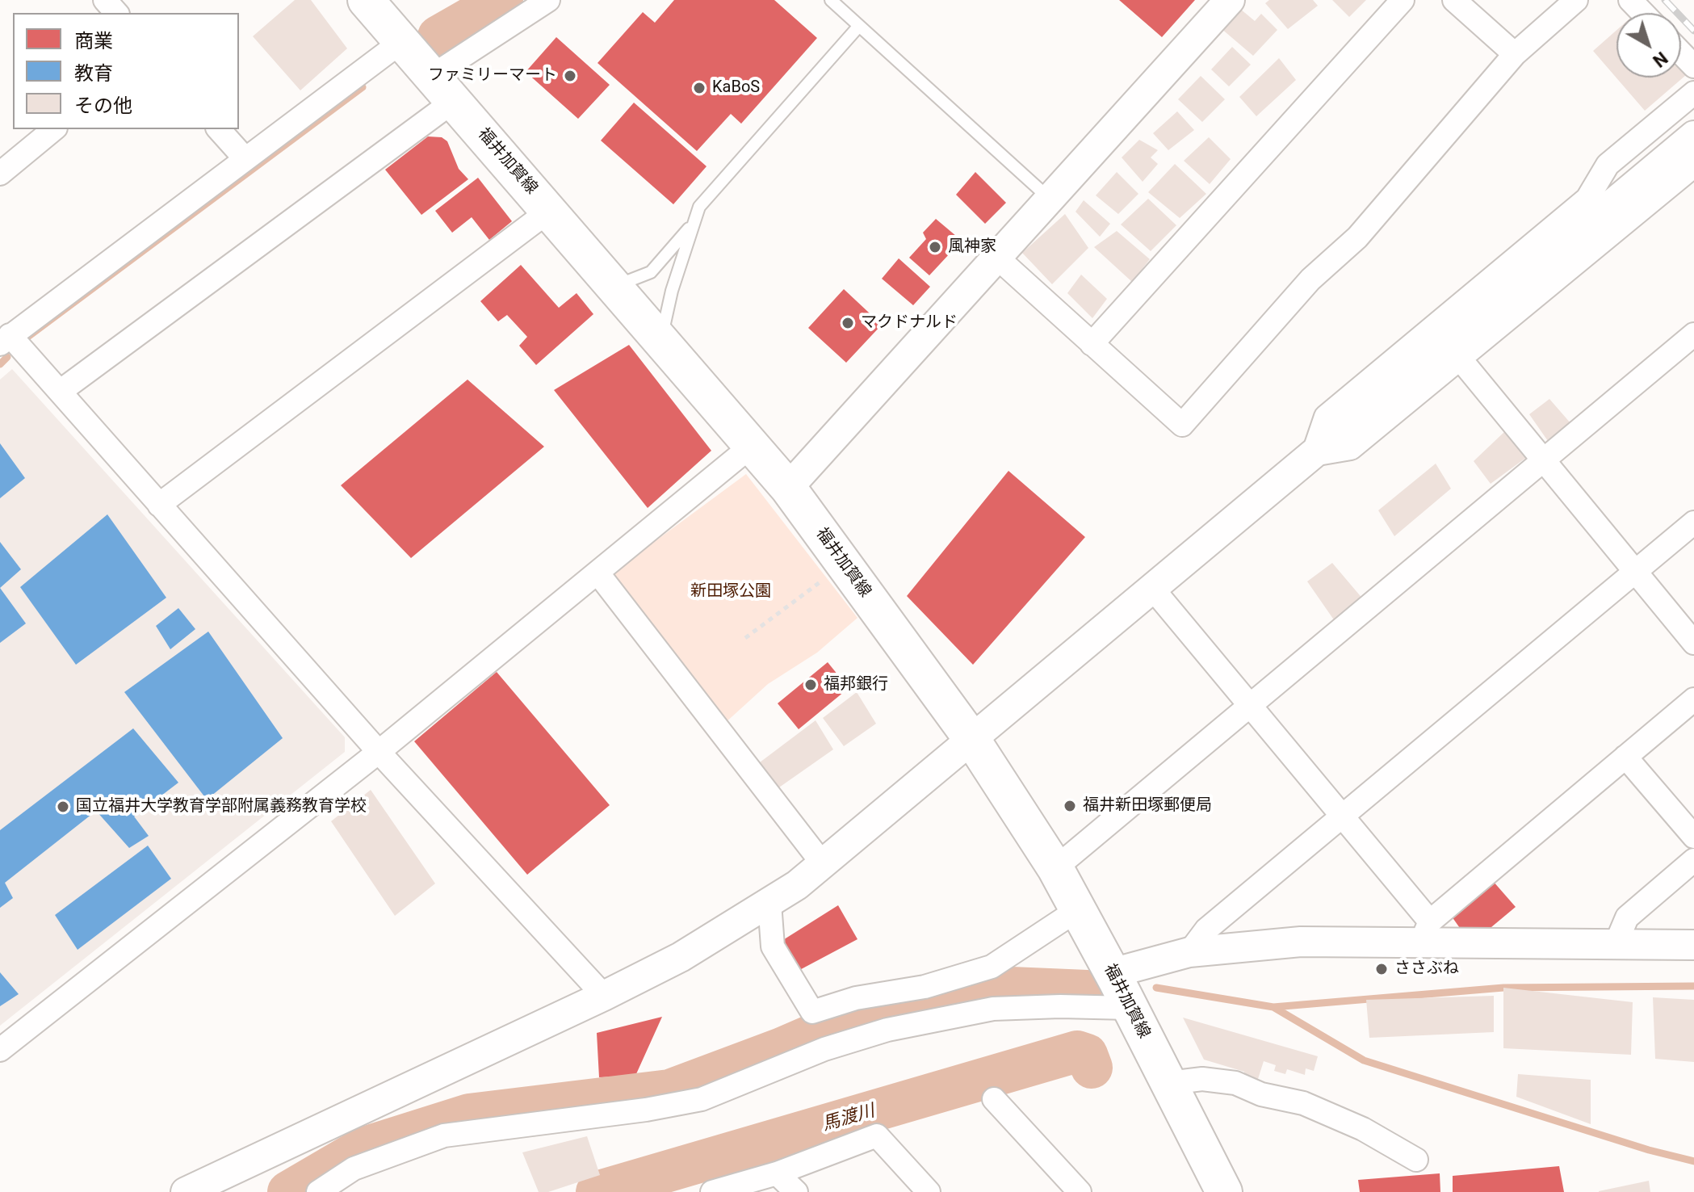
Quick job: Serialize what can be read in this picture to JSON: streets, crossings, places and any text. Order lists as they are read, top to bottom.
{
  "streets": {
    "main road": ["福井加賀線"]
  },
  "water": ["馬渡川"],
  "parks": ["新田塚公園"],
  "places": [
    "ファミリーマート",
    "KaBoS",
    "風神家",
    "マクドナルド",
    "福邦銀行",
    "福井新田塚郵便局",
    "国立福井大学教育学部附属義務教育学校",
    "ささぶね"
  ],
  "legend": ["商業", "教育", "その他"],
  "north": "bottom right"
}
